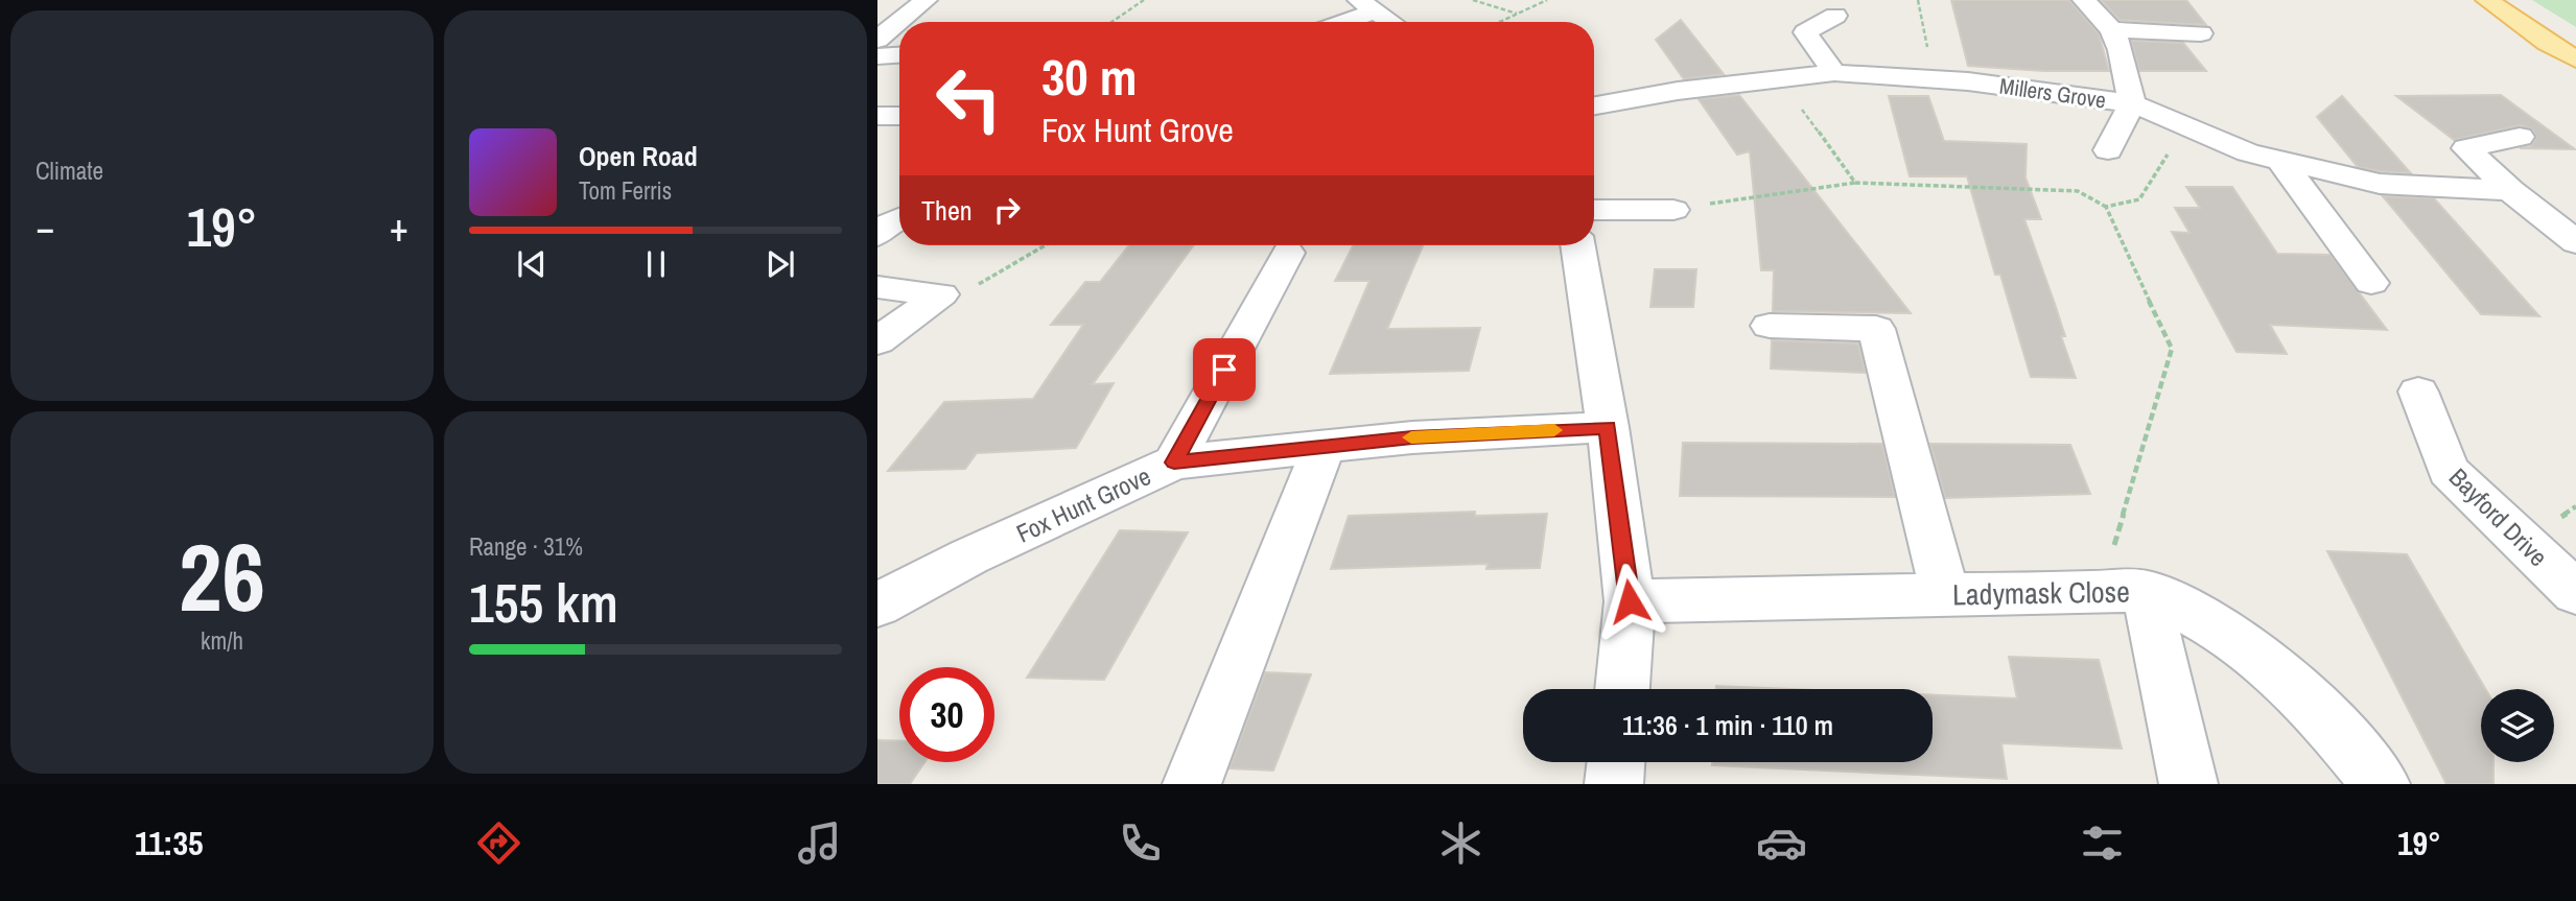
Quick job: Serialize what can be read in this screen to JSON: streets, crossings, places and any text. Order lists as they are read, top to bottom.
{
  "streets": {
    "street": [
      "Millers Grove",
      "Fox Hunt Grove",
      "Bayford Drive",
      "Ladymask Close"
    ]
  },
  "page": {
    "tile": [
      "Climate",
      ["26", "km/h"],
      ["Range · 31%", "155 km"]
    ],
    "turn": ["30 m", "Fox Hunt Grove"],
    "song": ["Open Road", "Tom Ferris"],
    "then": "Then",
    "heat": ["−", "19°", "+"],
    "limit": "30",
    "trip": "11:36 · 1 min · 110 m",
    "tabs": ["11:35", "19°"]
  }
}
